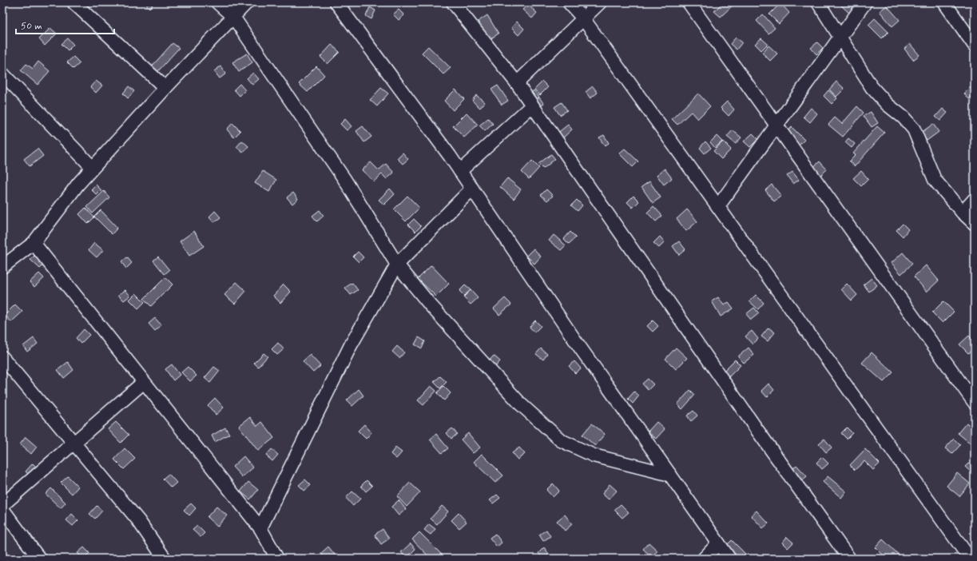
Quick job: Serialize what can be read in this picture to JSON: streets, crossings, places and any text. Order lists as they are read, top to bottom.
{
  "scale_bar": "50 m"
}
